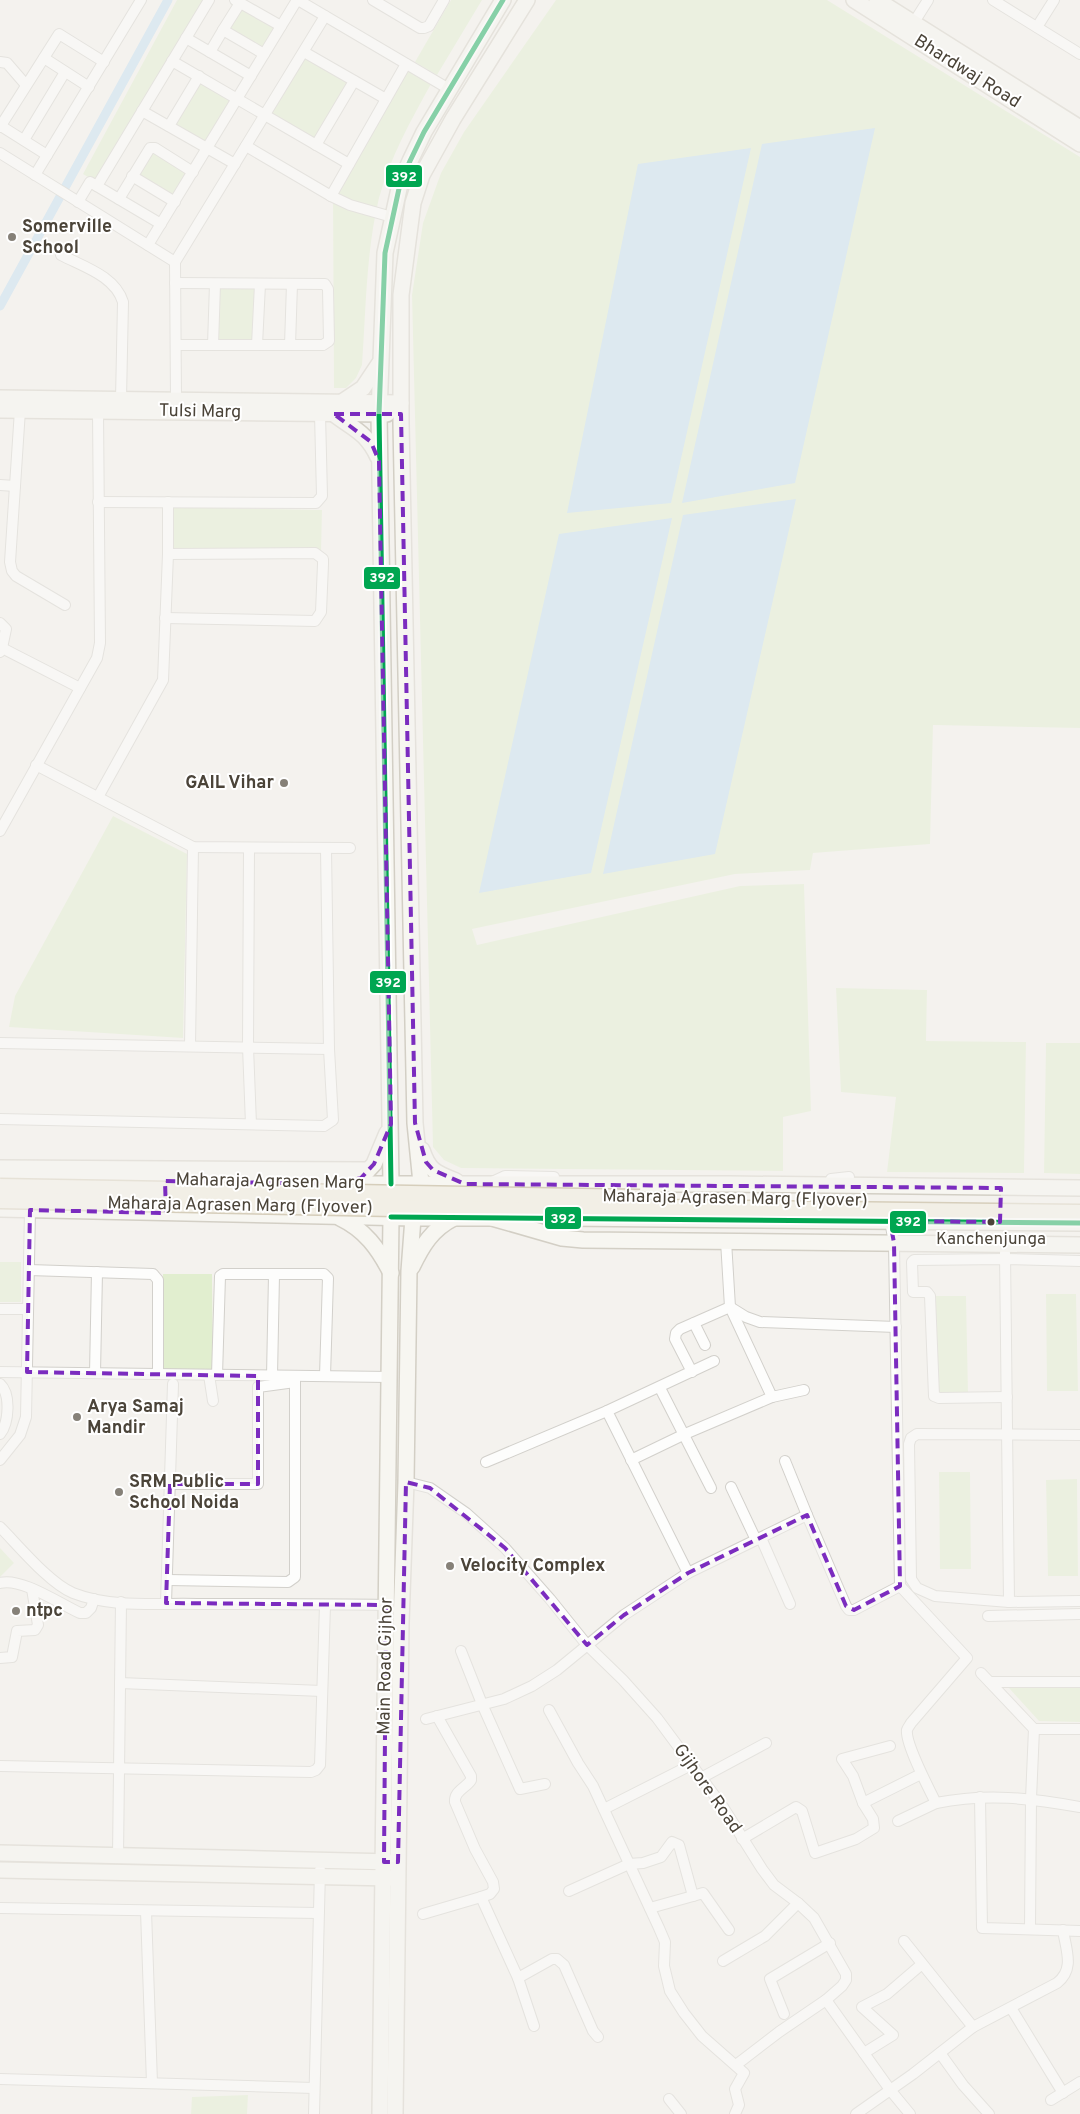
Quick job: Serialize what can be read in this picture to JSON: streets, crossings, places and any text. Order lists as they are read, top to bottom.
{
  "streets": {
    "main road": ["Maharaja Agrasen Marg (Flyover)"],
    "street": [
      "Bhardwaj Road",
      "Tulsi Marg",
      "Maharaja Agrasen Marg",
      "Main Road Gijhor",
      "Gijhore Road"
    ]
  },
  "crossings": [
    ["Maharaja Agrasen Marg", "Main Road Gijhor"],
    ["Main Road Gijhor", "Gijhore Road"]
  ],
  "places": [
    "Somerville School",
    "GAIL Vihar",
    "Kanchenjunga",
    "Arya Samaj Mandir",
    "SRM Public School Noida",
    "Velocity Complex",
    "ntpc"
  ],
  "lines": ["transit line 392"]
}
